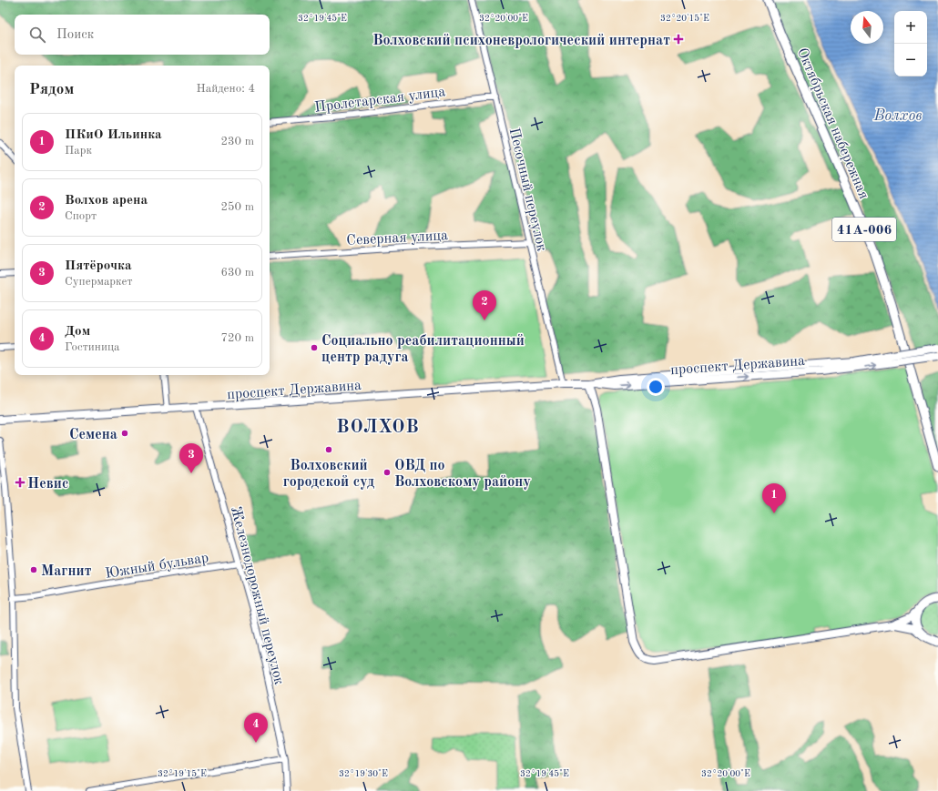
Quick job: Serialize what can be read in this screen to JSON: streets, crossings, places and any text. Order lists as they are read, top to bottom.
{
  "streets": {
    "main road": ["Октябрьская набережная", "41А-006", "проспект Державина"],
    "street": [
      "Пролетарская улица",
      "Песочный переулок",
      "Северная улица",
      "Южный бульвар",
      "Железнодорожный переулок"
    ]
  },
  "crossings": [
    ["Пролетарская улица", "Песочный переулок"],
    ["Песочный переулок", "Северная улица"],
    ["Песочный переулок", "проспект Державина"],
    ["проспект Державина", "Железнодорожный переулок"],
    ["Южный бульвар", "Железнодорожный переулок"]
  ],
  "districts": ["ВОЛХОВ"],
  "water": ["Волхов"],
  "places": {
    "health": ["Волховский психоневрологический интернат", "Невис"],
    "other": [
      "Социально реабилитационный центр радуга",
      "Семена",
      "Волховский городской суд",
      "ОВД по Волховскому району",
      "Магнит"
    ]
  },
  "north": "top",
  "page": {
    "map_buttons": ["+", "−"],
    "search": "Поиск",
    "heading": ["Рядом", "Найдено: 4"],
    "list": [
      {
        "mark": "1",
        "name": "ПКиО Ильинка",
        "note": "Парк",
        "value": "230 m"
      },
      {
        "mark": "2",
        "name": "Волхов арена",
        "note": "Спорт",
        "value": "250 m"
      },
      {
        "mark": "3",
        "name": "Пятёрочка",
        "note": "Супермаркет",
        "value": "630 m"
      },
      {
        "mark": "4",
        "name": "Дом",
        "note": "Гостиница",
        "value": "720 m"
      }
    ],
    "pins": [
      "2",
      "3",
      "1",
      "4"
    ]
  },
  "coordinates": [
    "32°19'45\"E",
    "32°20'00\"E",
    "32°20'15\"E",
    "32°19'15\"E",
    "32°19'30\"E"
  ]
}
